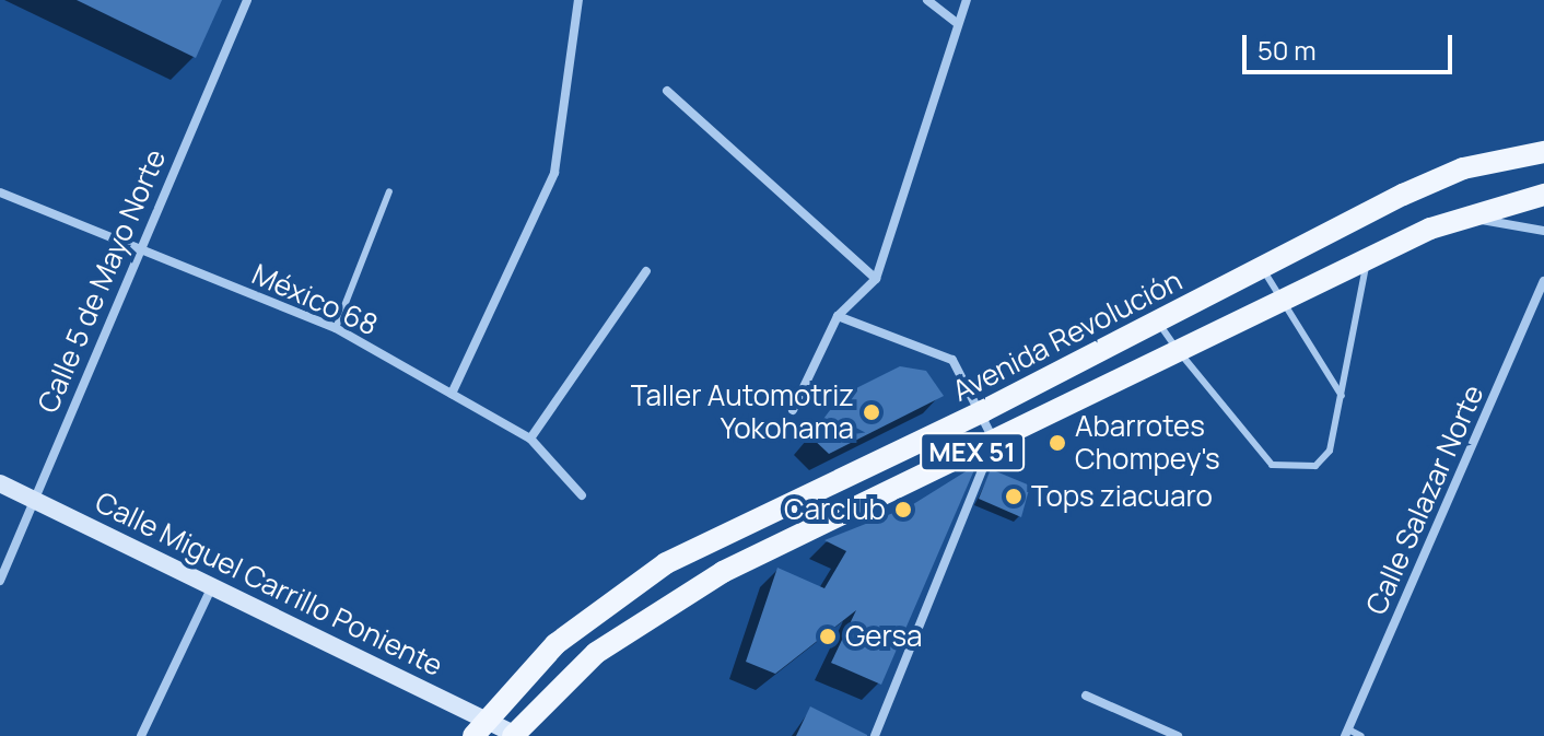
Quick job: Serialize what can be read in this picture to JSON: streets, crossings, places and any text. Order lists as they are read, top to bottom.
{
  "streets": {
    "main road": ["Avenida Revolución", "MEX 51"],
    "street": [
      "Calle 5 de Mayo Norte",
      "México 68",
      "Calle Salazar Norte",
      "Calle Miguel Carrillo Poniente"
    ]
  },
  "crossings": [
    ["Calle 5 de Mayo Norte", "México 68"],
    ["Calle 5 de Mayo Norte", "Calle Miguel Carrillo Poniente"],
    ["Avenida Revolución", "Calle Miguel Carrillo Poniente"],
    ["MEX 51", "Calle Miguel Carrillo Poniente"]
  ],
  "places": [
    "Taller Automotriz Yokohama",
    "Abarrotes Chompey's",
    "Tops ziacuaro",
    "Carclub",
    "Gersa"
  ],
  "scale_bar": "50 m"
}
